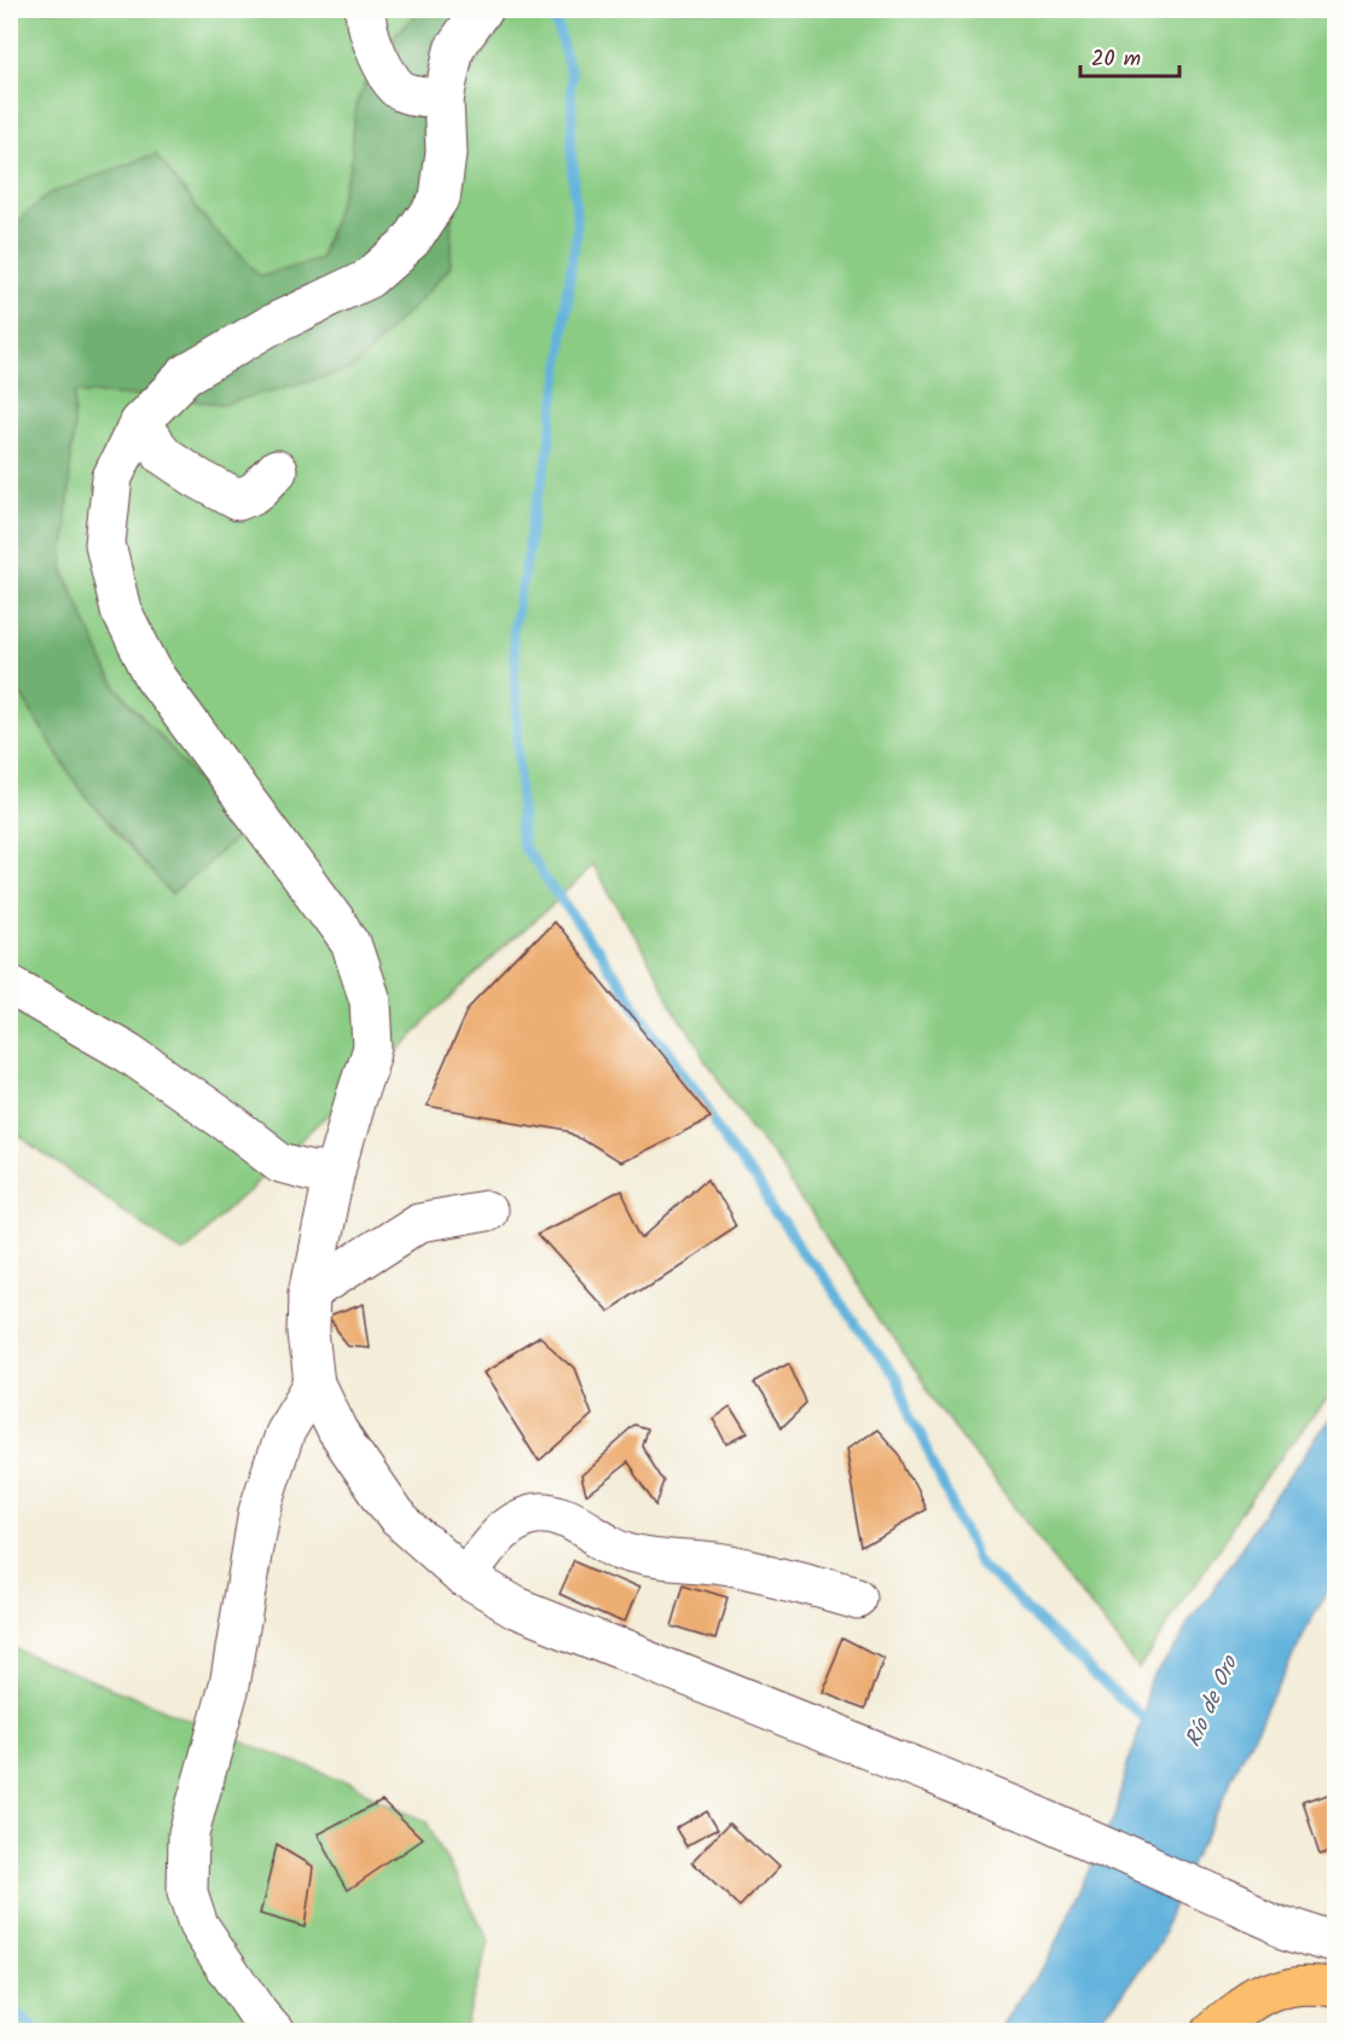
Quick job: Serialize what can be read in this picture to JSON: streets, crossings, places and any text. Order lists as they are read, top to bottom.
{
  "water": ["Río de Oro"],
  "scale_bar": "20 m"
}
